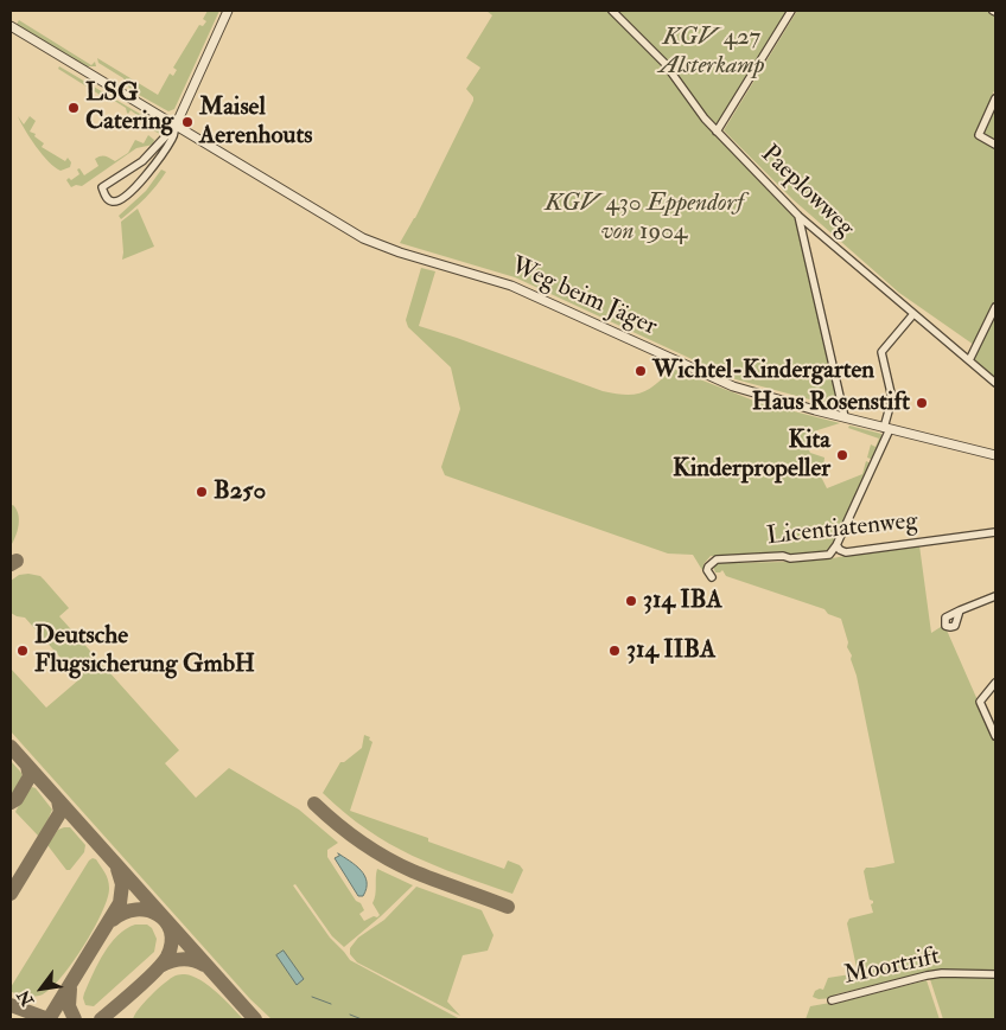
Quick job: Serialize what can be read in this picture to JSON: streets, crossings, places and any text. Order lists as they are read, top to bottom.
{
  "streets": {
    "street": [
      "Paeplowweg",
      "Weg beim Jäger",
      "Licentiatenweg",
      "Moortrift"
    ]
  },
  "parks": ["KGV 427 Alsterkamp", "KGV 430 Eppendorf von 1904"],
  "places": [
    "LSG Catering",
    "Maisel Aerenhouts",
    "Wichtel-Kindergarten",
    "Haus Rosenstift",
    "Kita Kinderpropeller",
    "B250",
    "314 IBA",
    "Deutsche Flugsicherung GmbH",
    "314 IIBA"
  ],
  "north": "bottom left"
}
